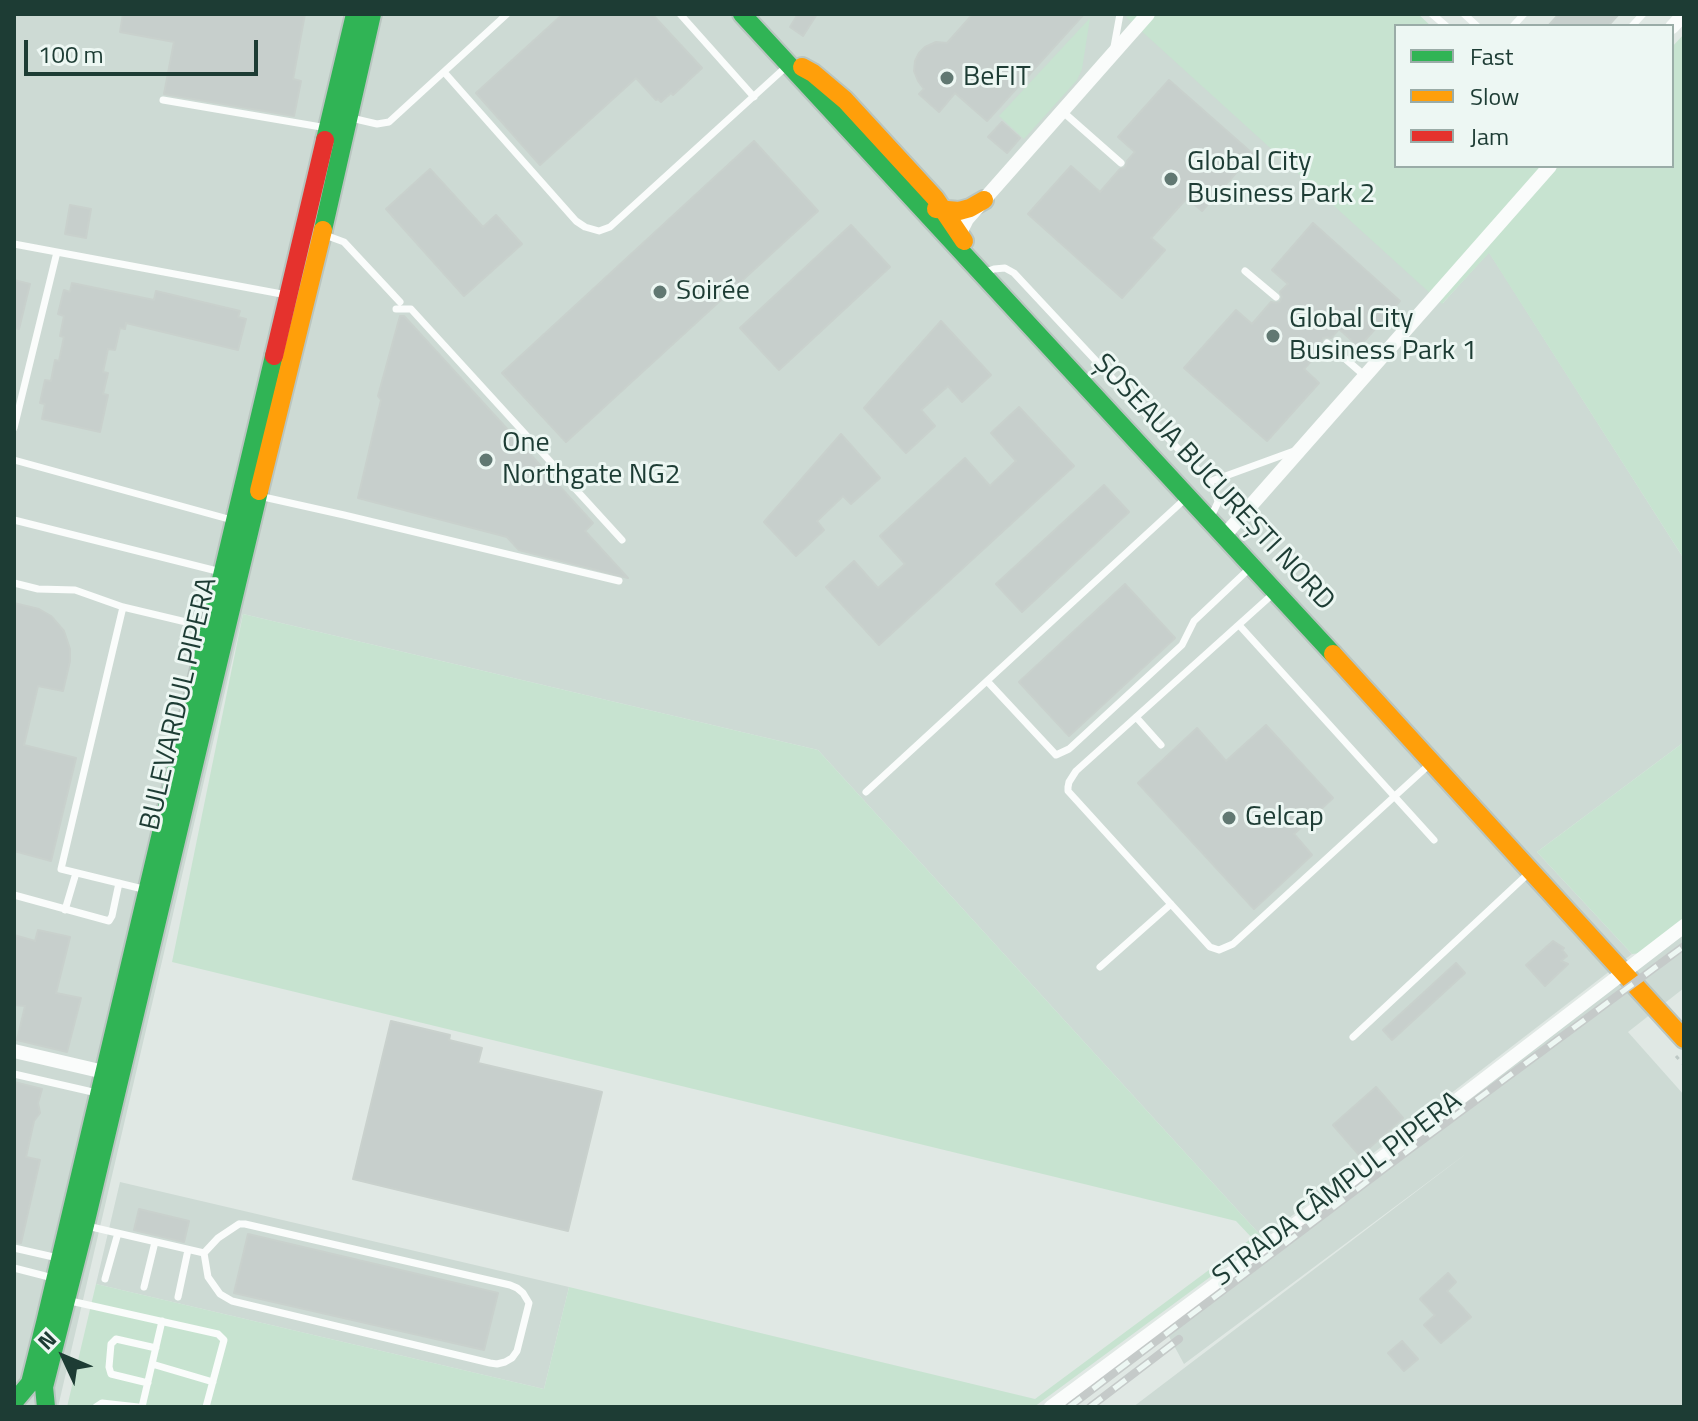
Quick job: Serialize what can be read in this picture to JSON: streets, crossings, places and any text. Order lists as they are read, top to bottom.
{
  "streets": {
    "main road": ["ȘOSEAUA BUCUREȘTI NORD", "BULEVARDUL PIPERA"],
    "street": ["STRADA CÂMPUL PIPERA"]
  },
  "crossings": [
    ["ȘOSEAUA BUCUREȘTI NORD", "STRADA CÂMPUL PIPERA"]
  ],
  "places": [
    "BeFIT",
    "Global City Business Park 2",
    "Soirée",
    "Global City Business Park 1",
    "One Northgate NG2",
    "Gelcap"
  ],
  "legend": ["Fast", "Slow", "Jam"],
  "scale_bar": "100 m",
  "north": "top left"
}
